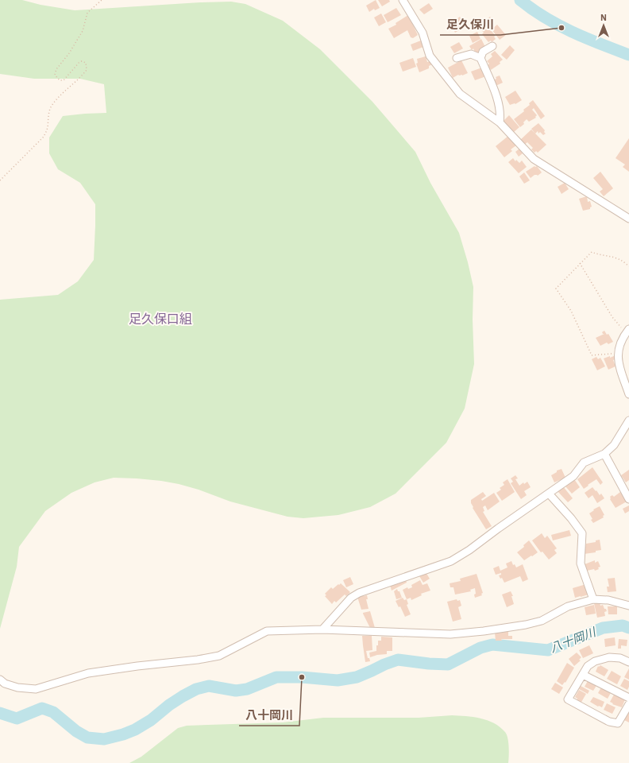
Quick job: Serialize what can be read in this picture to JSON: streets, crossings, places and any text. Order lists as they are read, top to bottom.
{
  "districts": ["足久保口組"],
  "water": ["八十岡川"],
  "places": ["足久保川", "八十岡川"],
  "north": "top"
}
